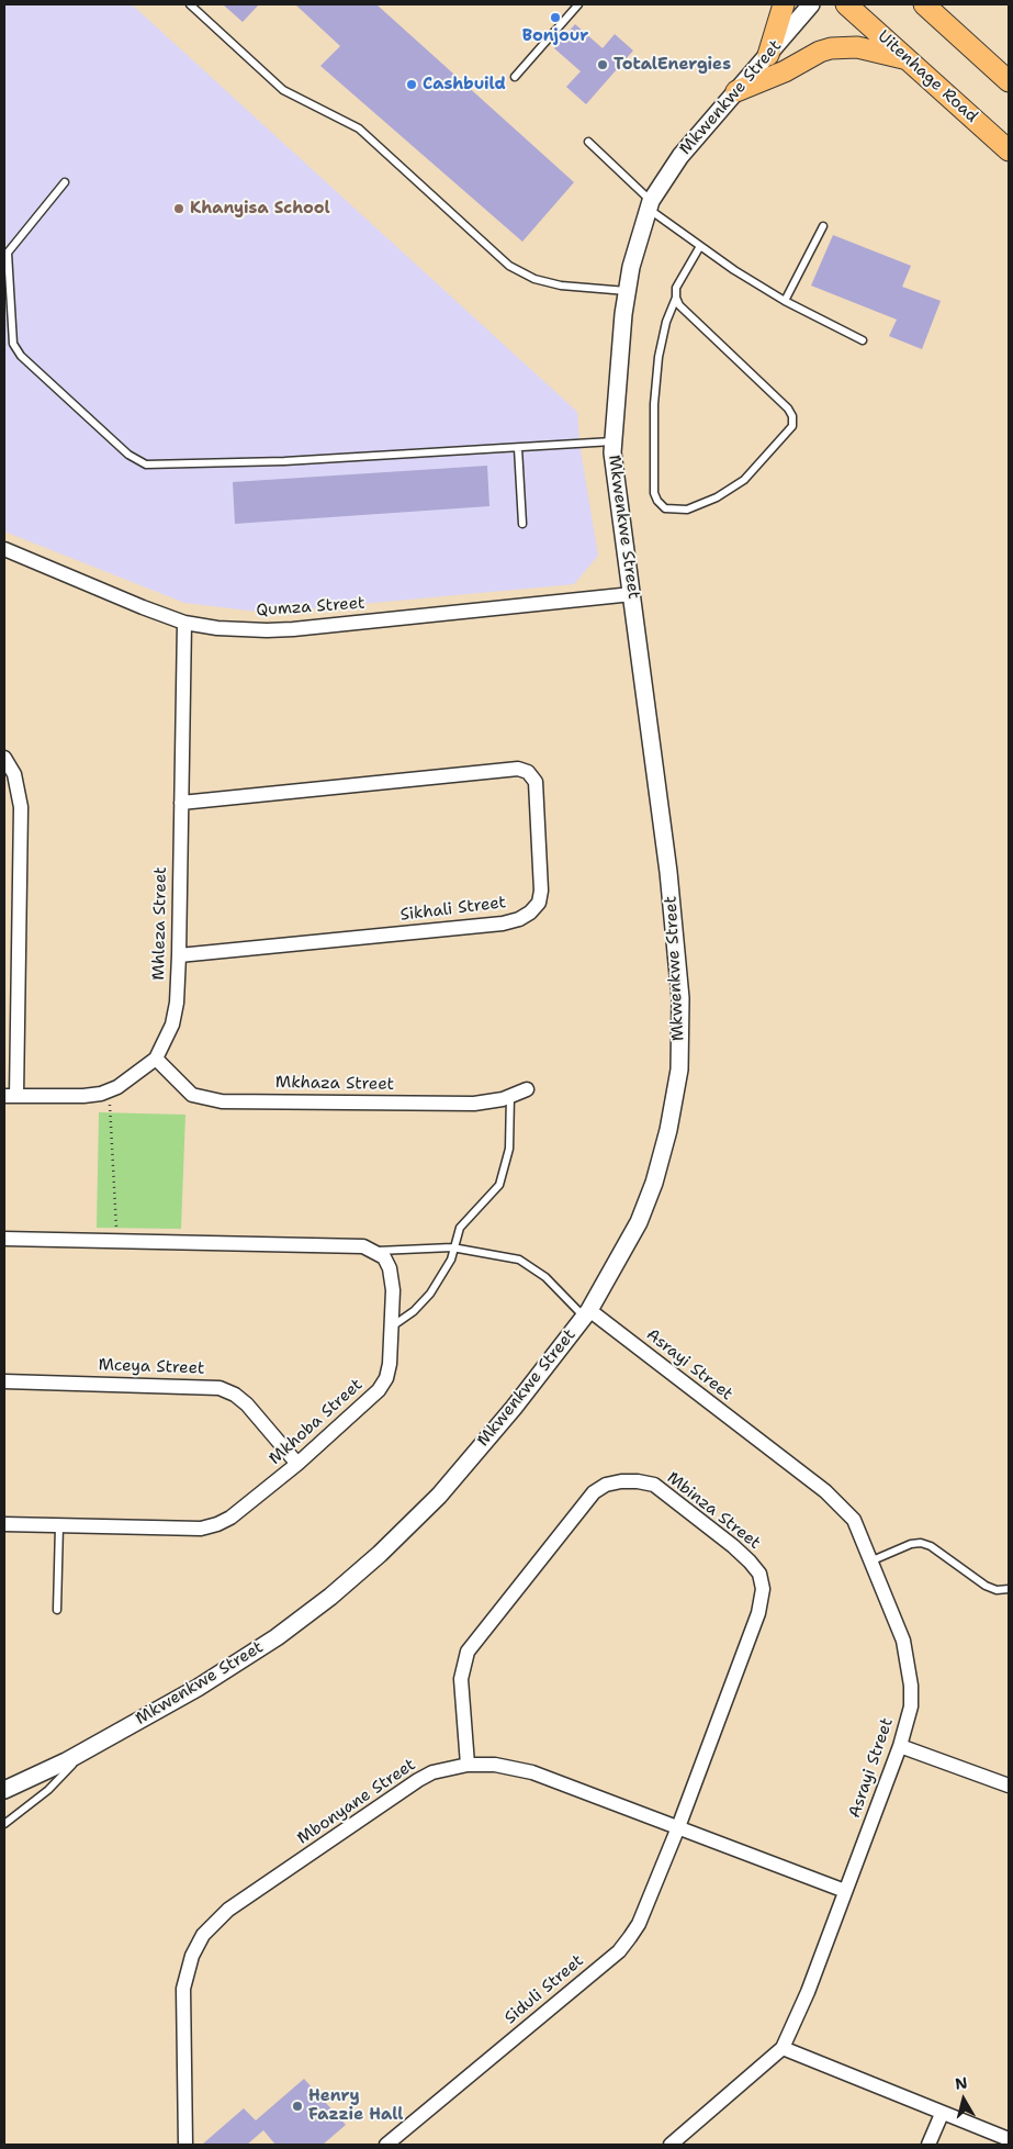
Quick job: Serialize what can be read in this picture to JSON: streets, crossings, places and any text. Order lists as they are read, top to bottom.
{
  "streets": {
    "main road": ["Uitenhage Road"],
    "street": [
      "Mkwenkwe Street",
      "Qumza Street",
      "Sikhali Street",
      "Mhleza Street",
      "Mkhaza Street",
      "Asrayi Street",
      "Mceya Street",
      "Mkhoba Street",
      "Mbinza Street",
      "Mbonyane Street",
      "Siduli Street"
    ]
  },
  "crossings": [
    ["Mkwenkwe Street", "Qumza Street"],
    ["Mkwenkwe Street", "Asrayi Street"],
    ["Qumza Street", "Mhleza Street"],
    ["Sikhali Street", "Mhleza Street"],
    ["Mhleza Street", "Mkhaza Street"],
    ["Asrayi Street", "Mbonyane Street"],
    ["Mceya Street", "Mkhoba Street"],
    ["Mbinza Street", "Mbonyane Street"],
    ["Mbinza Street", "Siduli Street"],
    ["Mbonyane Street", "Siduli Street"]
  ],
  "places": [
    "Bonjour",
    "TotalEnergies",
    "Cashbuild",
    "Khanyisa School",
    "Henry Fazzie Hall"
  ],
  "north": "top"
}
